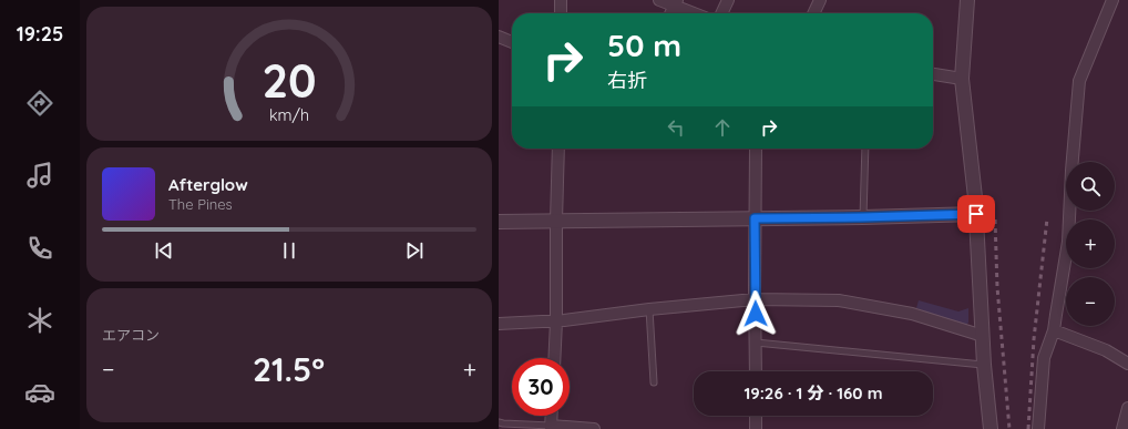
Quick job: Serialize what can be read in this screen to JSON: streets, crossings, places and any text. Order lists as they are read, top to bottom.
{
  "page": {
    "tabs": "19:25",
    "turn": ["50 m", "右折"],
    "map_buttons": ["+", "−"],
    "song": ["Afterglow", "The Pines"],
    "tile": "エアコン",
    "heat": ["−", "21.5°", "+"],
    "limit": "30",
    "trip": "19:26 · 1 分 · 160 m",
    "gauge": ["20", "km/h"]
  }
}
